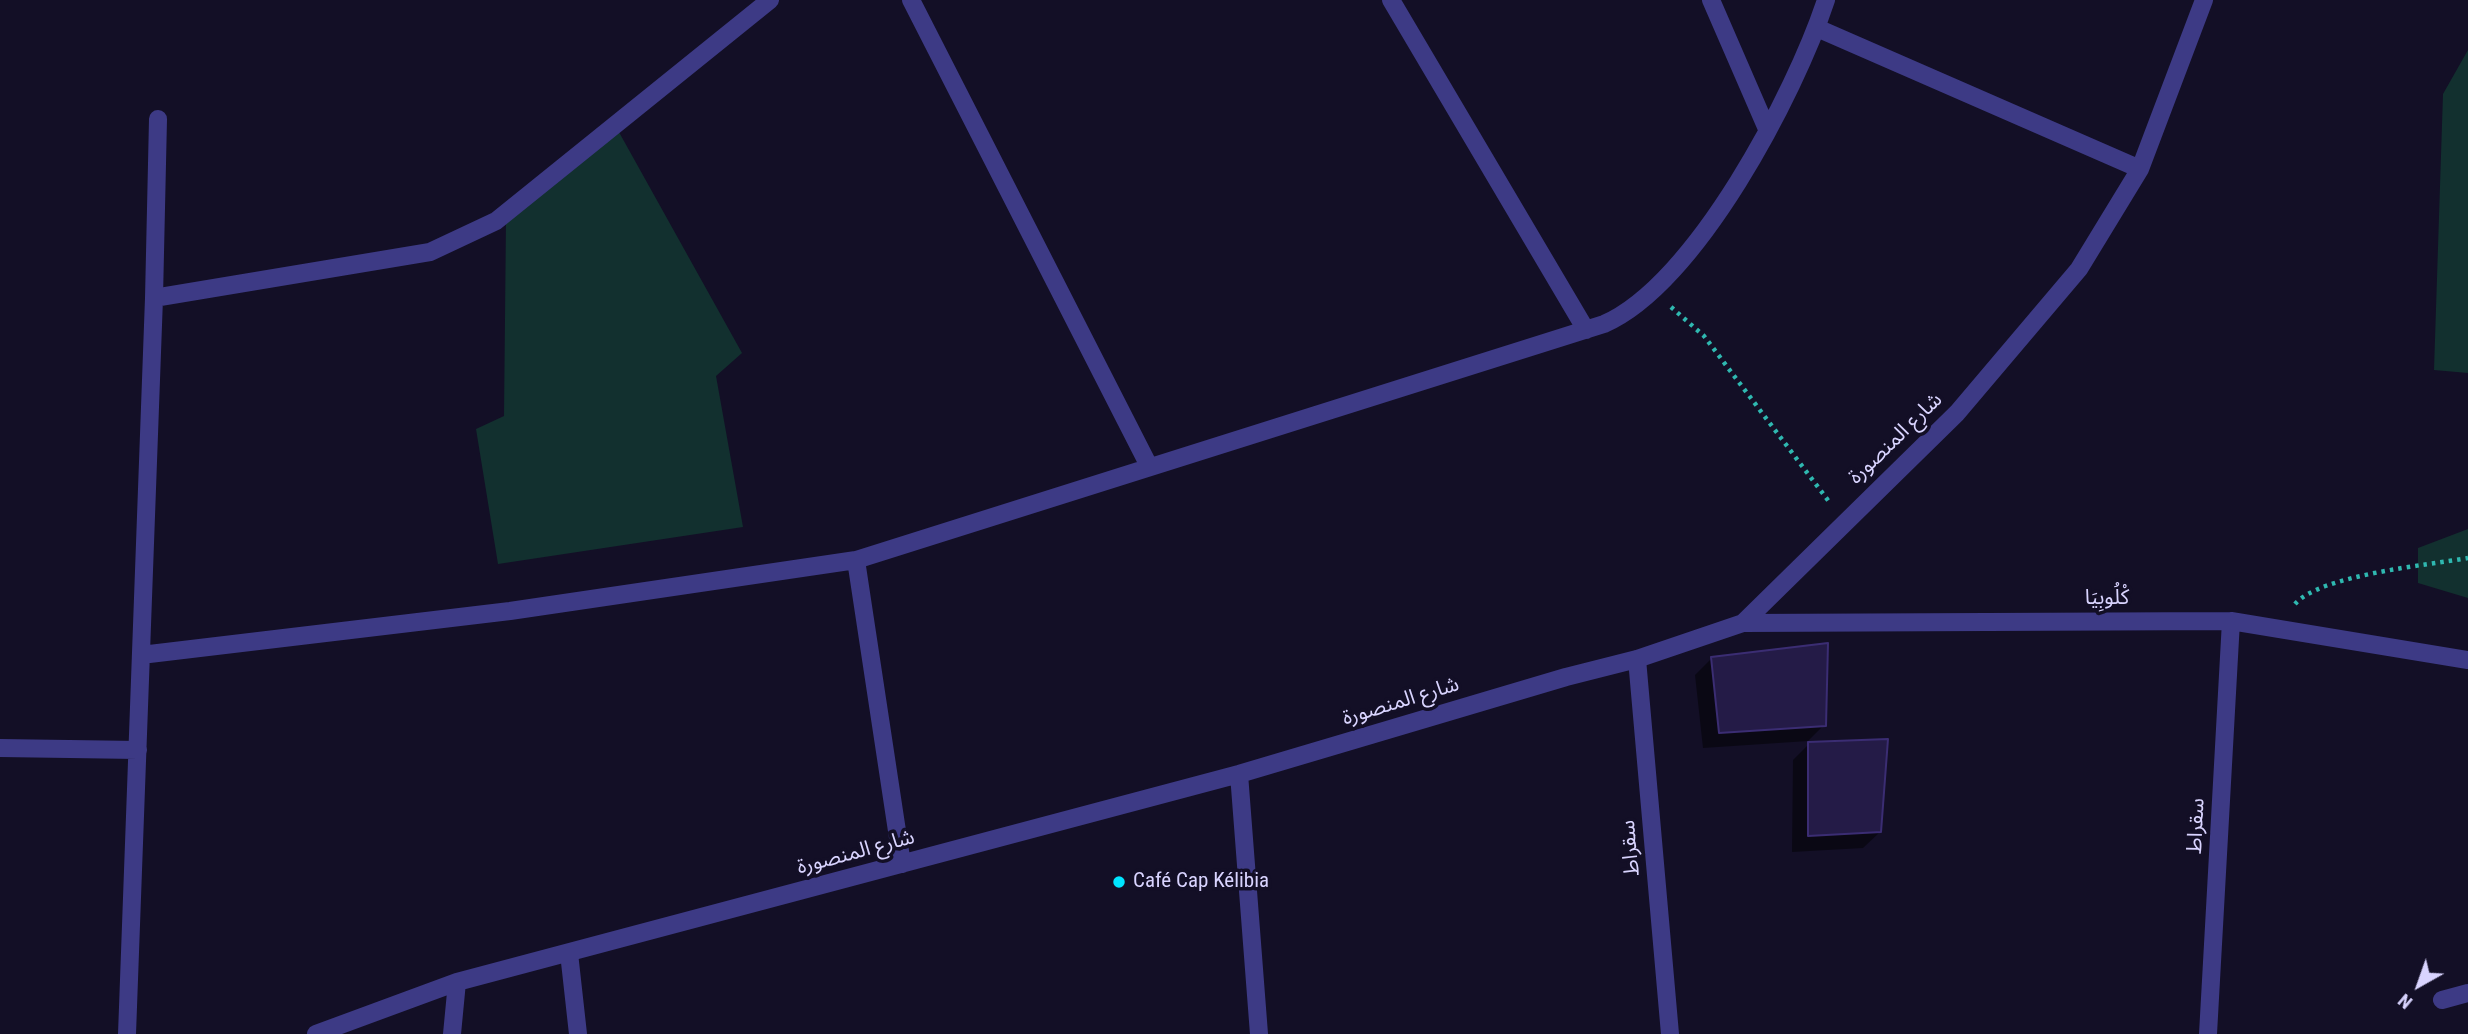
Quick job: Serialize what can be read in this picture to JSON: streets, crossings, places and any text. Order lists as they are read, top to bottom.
{
  "streets": {
    "street": ["شارع المنصورة", "كْلُوبِيَا", "سقراط"]
  },
  "crossings": [
    ["شارع المنصورة", "كْلُوبِيَا"],
    ["شارع المنصورة", "سقراط"],
    ["كْلُوبِيَا", "سقراط"]
  ],
  "places": ["Café Cap Kélibia"],
  "north": "bottom left"
}
